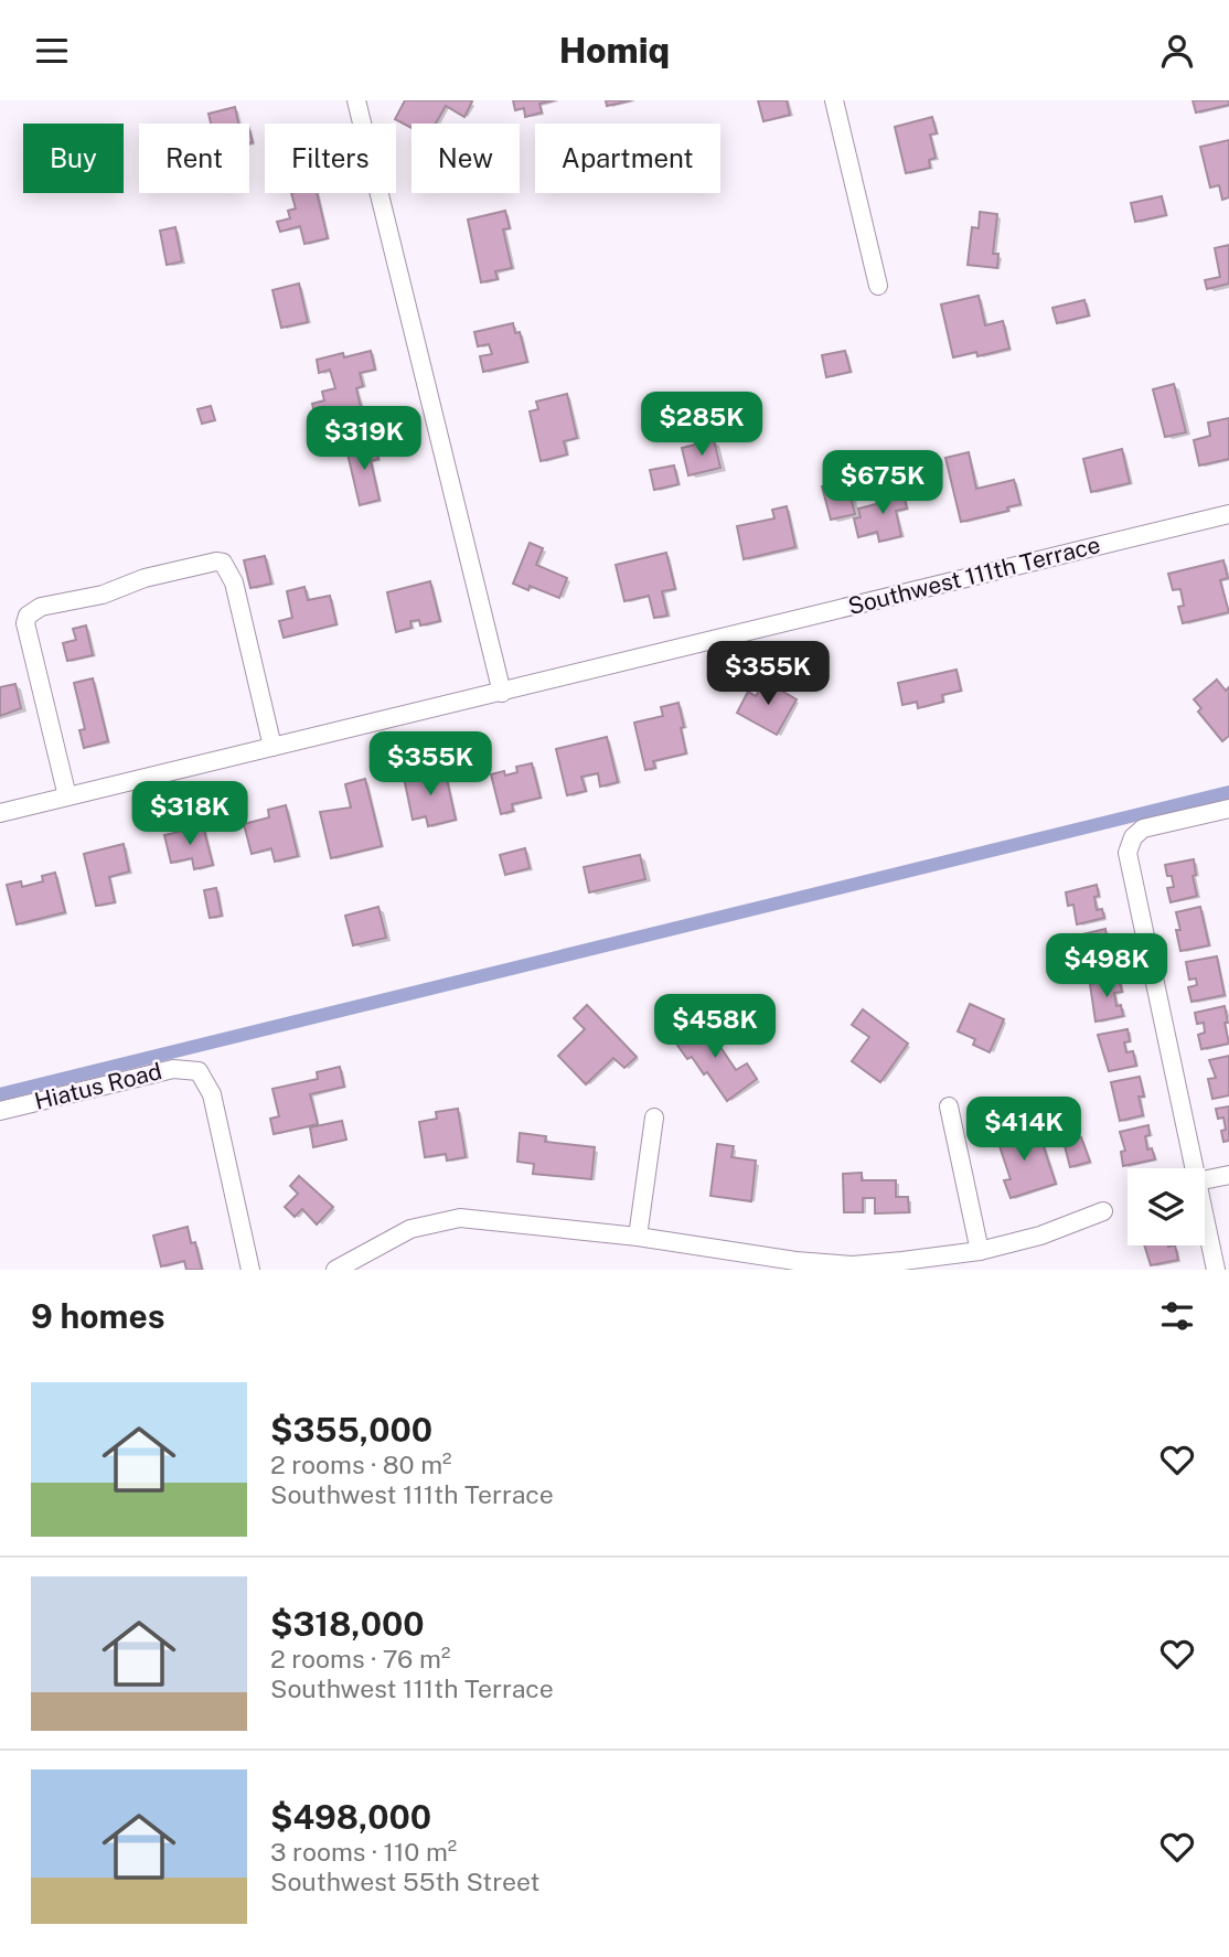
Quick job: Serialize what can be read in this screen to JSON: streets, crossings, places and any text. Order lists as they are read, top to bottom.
{
  "streets": {
    "street": ["Southwest 111th Terrace", "Hiatus Road"]
  },
  "page": {
    "header": "Homiq",
    "chip": [
      "Buy",
      "Rent",
      "Filters",
      "New",
      "Apartment"
    ],
    "price": [
      "$285K",
      "$319K",
      "$675K",
      "$355K",
      "$355K",
      "$318K",
      "$498K",
      "$458K",
      "$414K"
    ],
    "heading": "9 homes",
    "list": [
      {
        "name": "$355,000",
        "note": "2 rooms · 80 m² · Southwest 111th Terrace"
      },
      {
        "name": "$318,000",
        "note": "2 rooms · 76 m² · Southwest 111th Terrace"
      },
      {
        "name": "$498,000",
        "note": "3 rooms · 110 m² · Southwest 55th Street"
      }
    ]
  }
}
